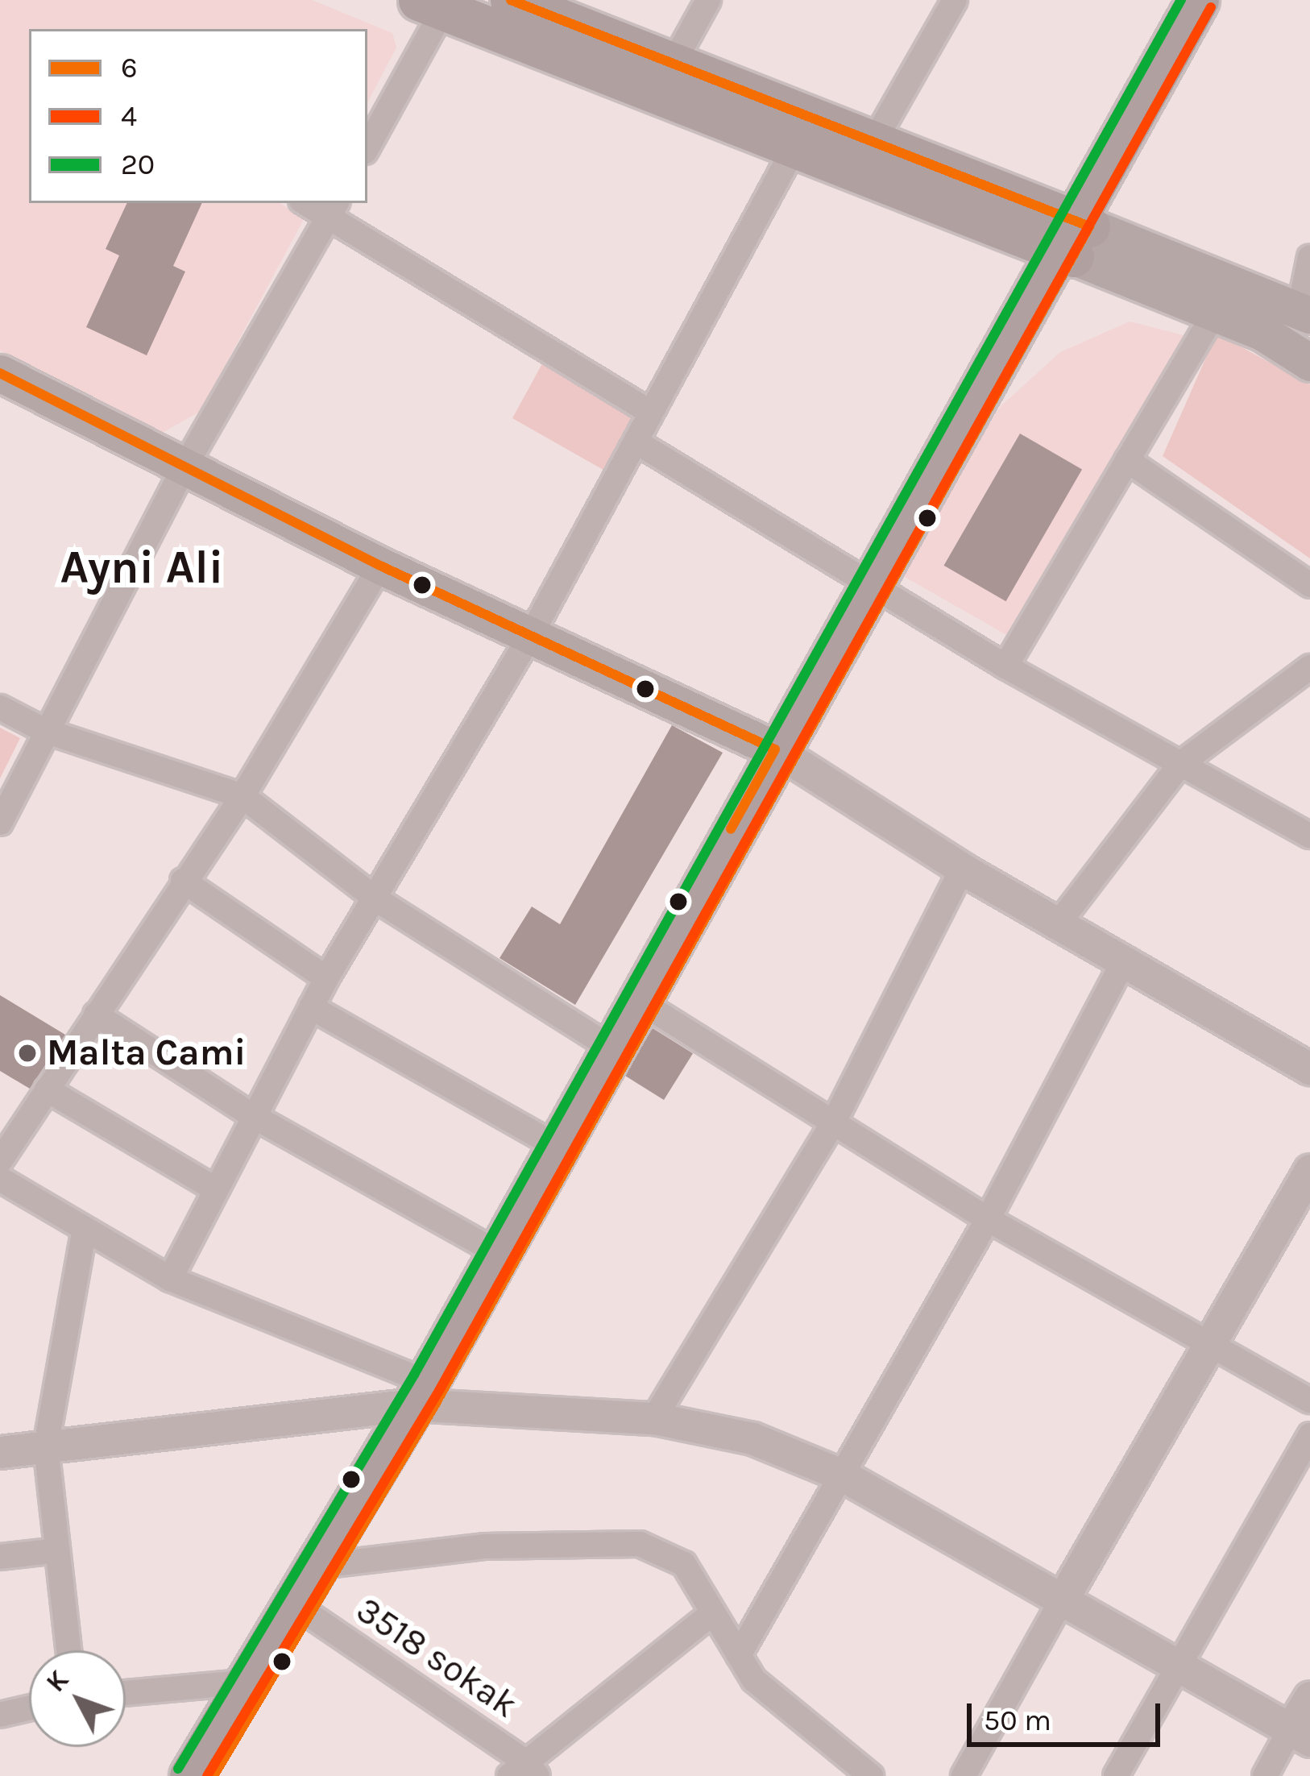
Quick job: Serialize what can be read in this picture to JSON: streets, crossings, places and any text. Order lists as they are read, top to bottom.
{
  "streets": {
    "street": ["3518 sokak"]
  },
  "districts": ["Ayni Ali"],
  "places": ["Malta Cami"],
  "lines": ["transit line 6", "transit line 20", "transit line 4"],
  "legend": ["6", "4", "20"],
  "scale_bar": "50 m",
  "north": "top left"
}
